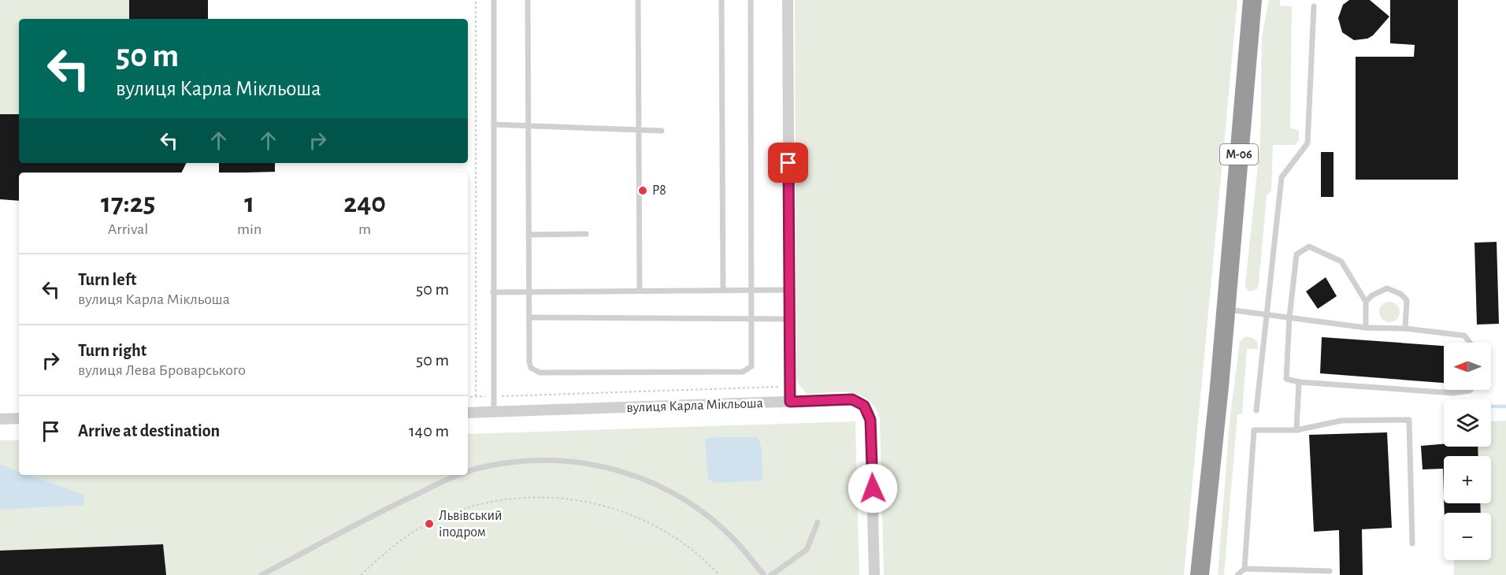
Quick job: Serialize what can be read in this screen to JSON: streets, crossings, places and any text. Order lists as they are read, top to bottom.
{
  "streets": {
    "highway": ["М-06"],
    "street": ["вулиця Карла Мікльоша"]
  },
  "places": ["P8", "Львівський іподром"],
  "north": "left",
  "page": {
    "turn": ["50 m", "вулиця Карла Мікльоша"],
    "eta": [
      "17:25",
      "Arrival",
      "1",
      "min",
      "240",
      "m"
    ],
    "list": [
      {
        "name": "Turn left",
        "note": "вулиця Карла Мікльоша",
        "value": "50 m"
      },
      {
        "name": "Turn right",
        "note": "вулиця Лева Броварського",
        "value": "50 m"
      },
      {
        "name": "Arrive at destination",
        "value": "140 m"
      }
    ],
    "map_buttons": ["+", "−"]
  }
}
